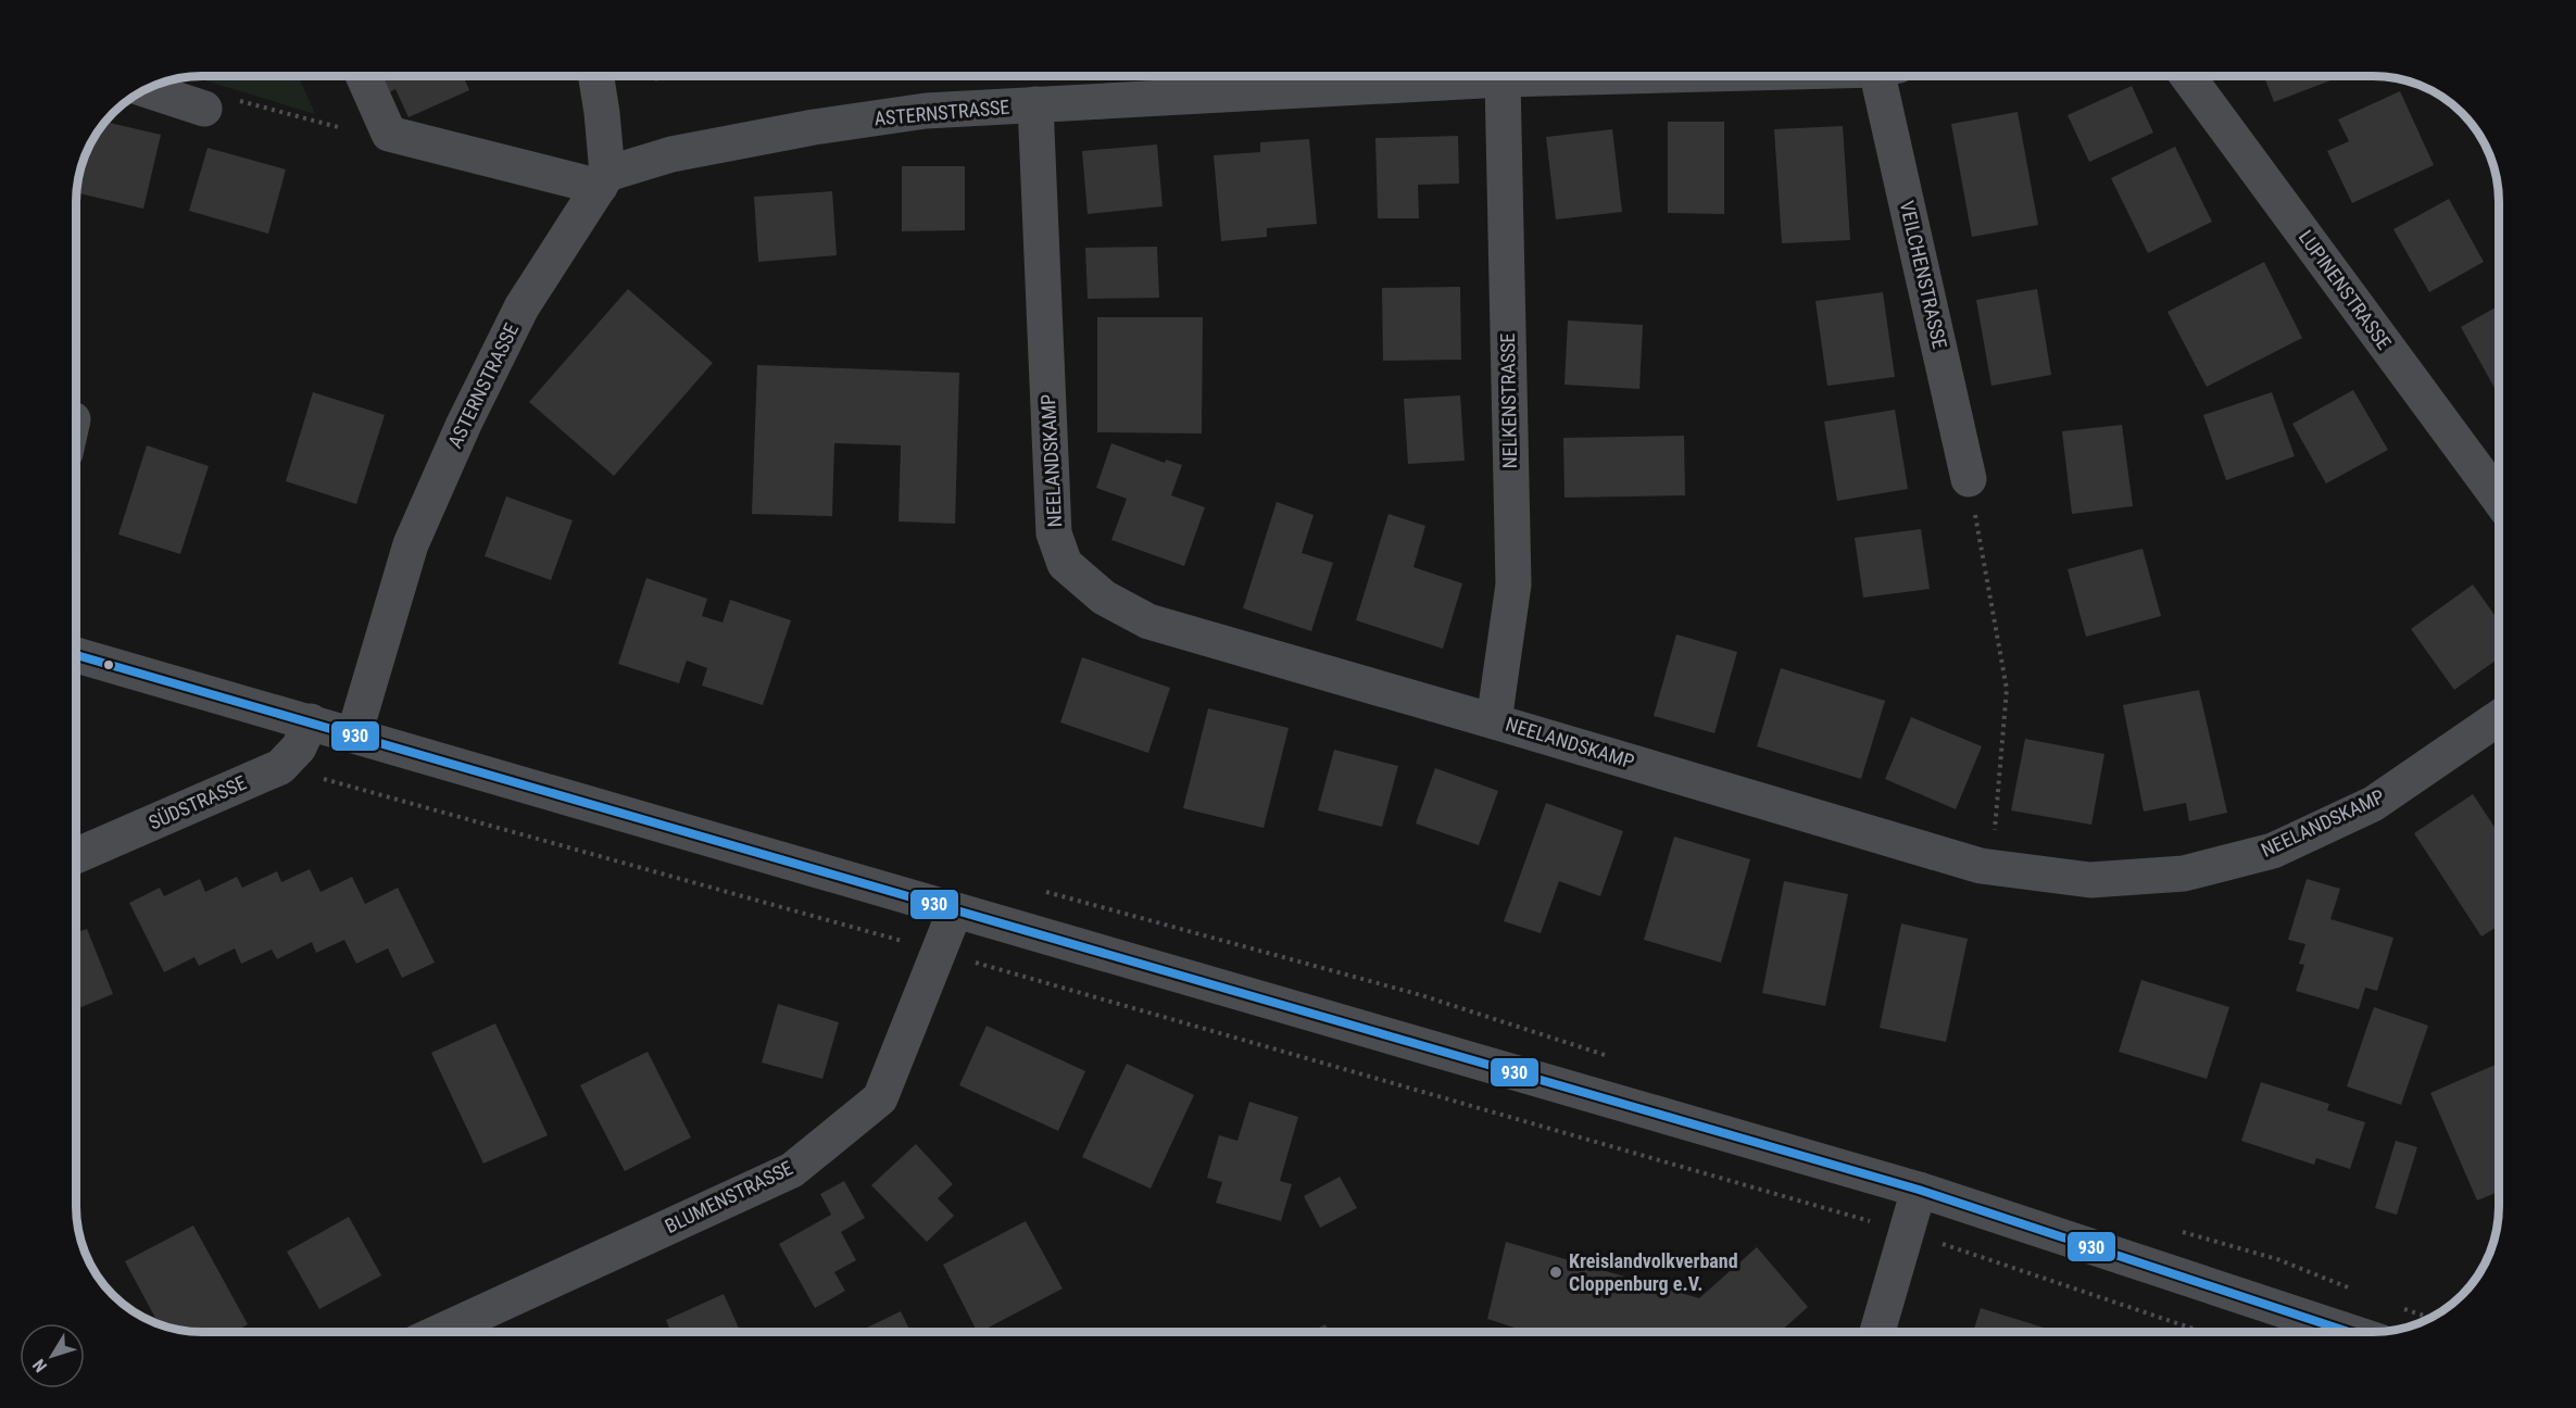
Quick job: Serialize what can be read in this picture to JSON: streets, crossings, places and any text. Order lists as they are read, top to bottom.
{
  "streets": {
    "street": [
      "ASTERNSTRASSE",
      "VEILCHENSTRASSE",
      "LUPINENSTRASSE",
      "NELKENSTRASSE",
      "NEELANDSKAMP",
      "SÜDSTRASSE",
      "BLUMENSTRASSE"
    ]
  },
  "crossings": [
    ["ASTERNSTRASSE", "NELKENSTRASSE"],
    ["ASTERNSTRASSE", "NEELANDSKAMP"],
    ["NELKENSTRASSE", "NEELANDSKAMP"]
  ],
  "places": ["Kreislandvolkverband Cloppenburg e.V."],
  "lines": ["transit line 930"],
  "north": "bottom left"
}
